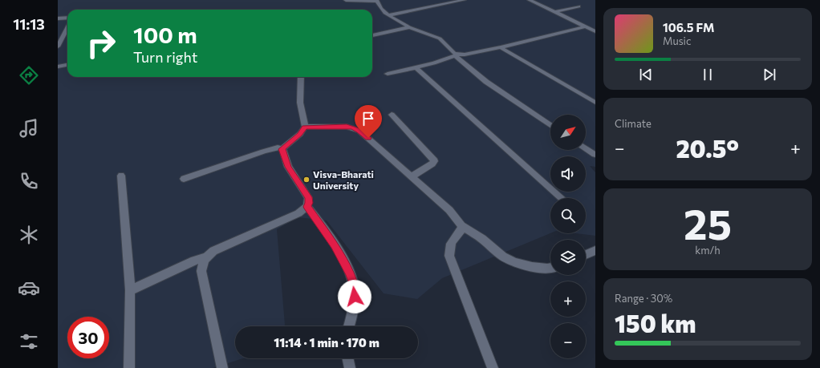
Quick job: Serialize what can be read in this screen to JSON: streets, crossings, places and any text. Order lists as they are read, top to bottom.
{
  "places": ["Visva-Bharati University"],
  "north": "top right",
  "page": {
    "tabs": "11:13",
    "turn": ["100 m", "Turn right"],
    "song": ["106.5 FM", "Music"],
    "tile": [
      "Climate",
      ["25", "km/h"],
      ["Range · 30%", "150 km"]
    ],
    "map_buttons": ["+", "−"],
    "heat": ["−", "20.5°", "+"],
    "limit": "30",
    "trip": "11:14 · 1 min · 170 m"
  }
}
